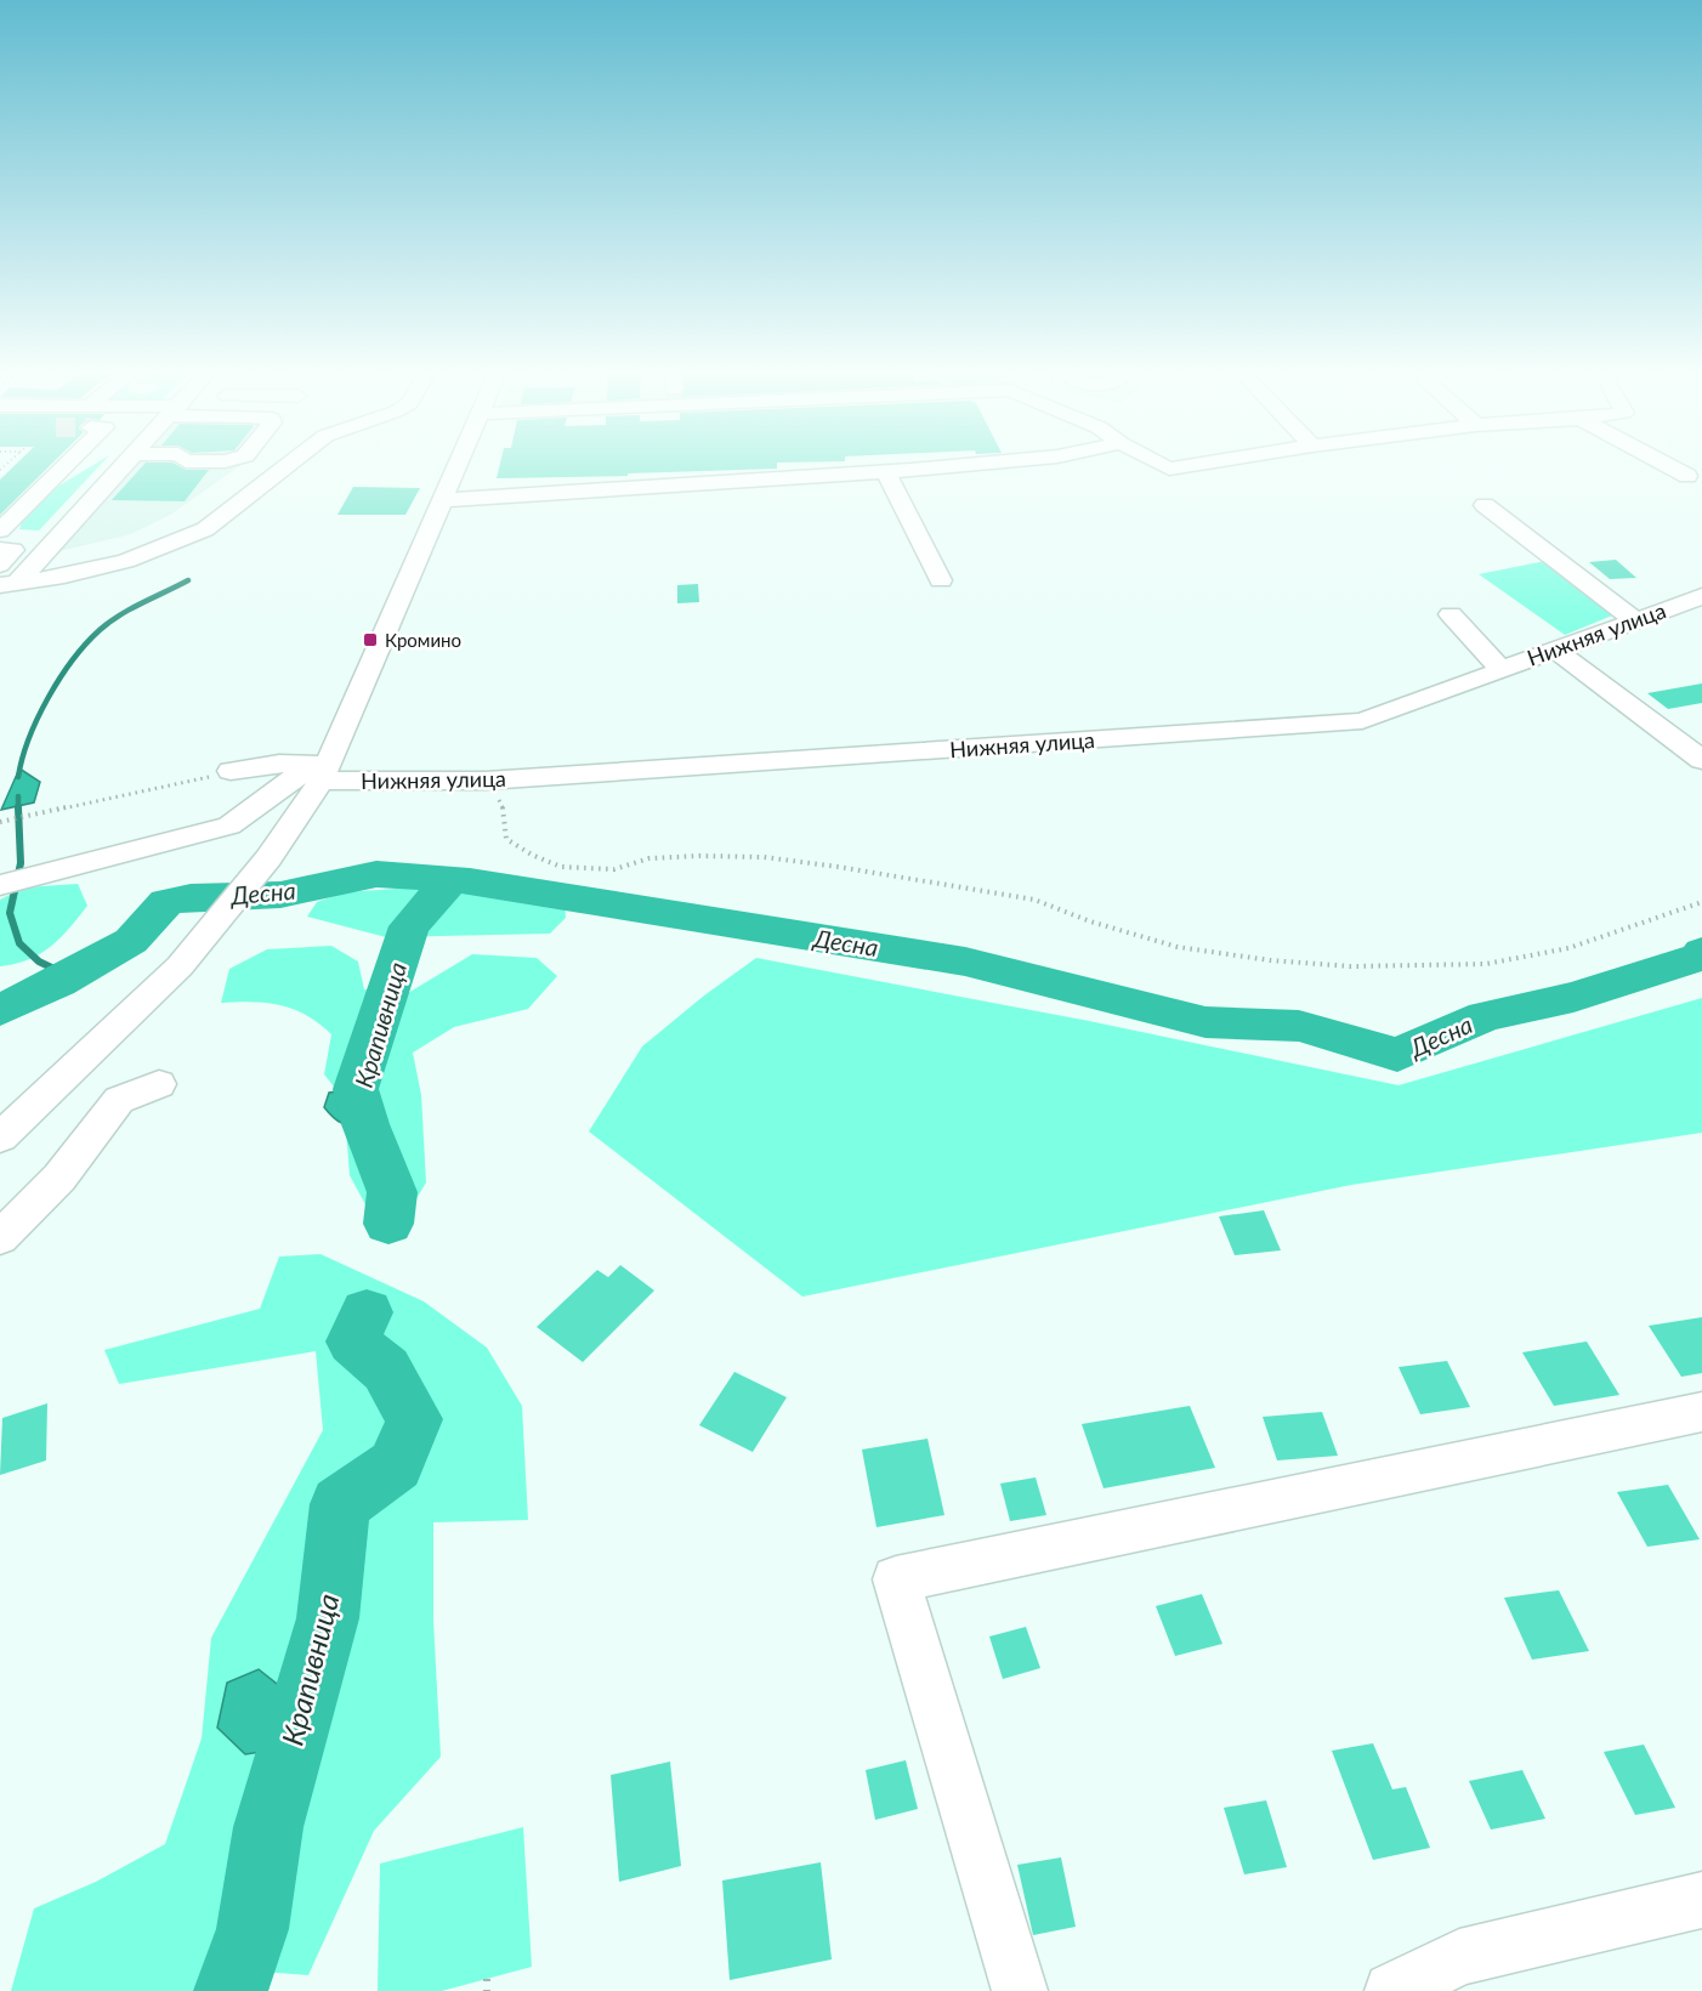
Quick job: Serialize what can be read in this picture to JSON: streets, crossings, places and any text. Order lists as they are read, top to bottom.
{
  "streets": {
    "street": ["Нижняя улица"]
  },
  "water": ["Десна", "Крапивница"],
  "places": {
    "transit": ["Кромино"]
  }
}
